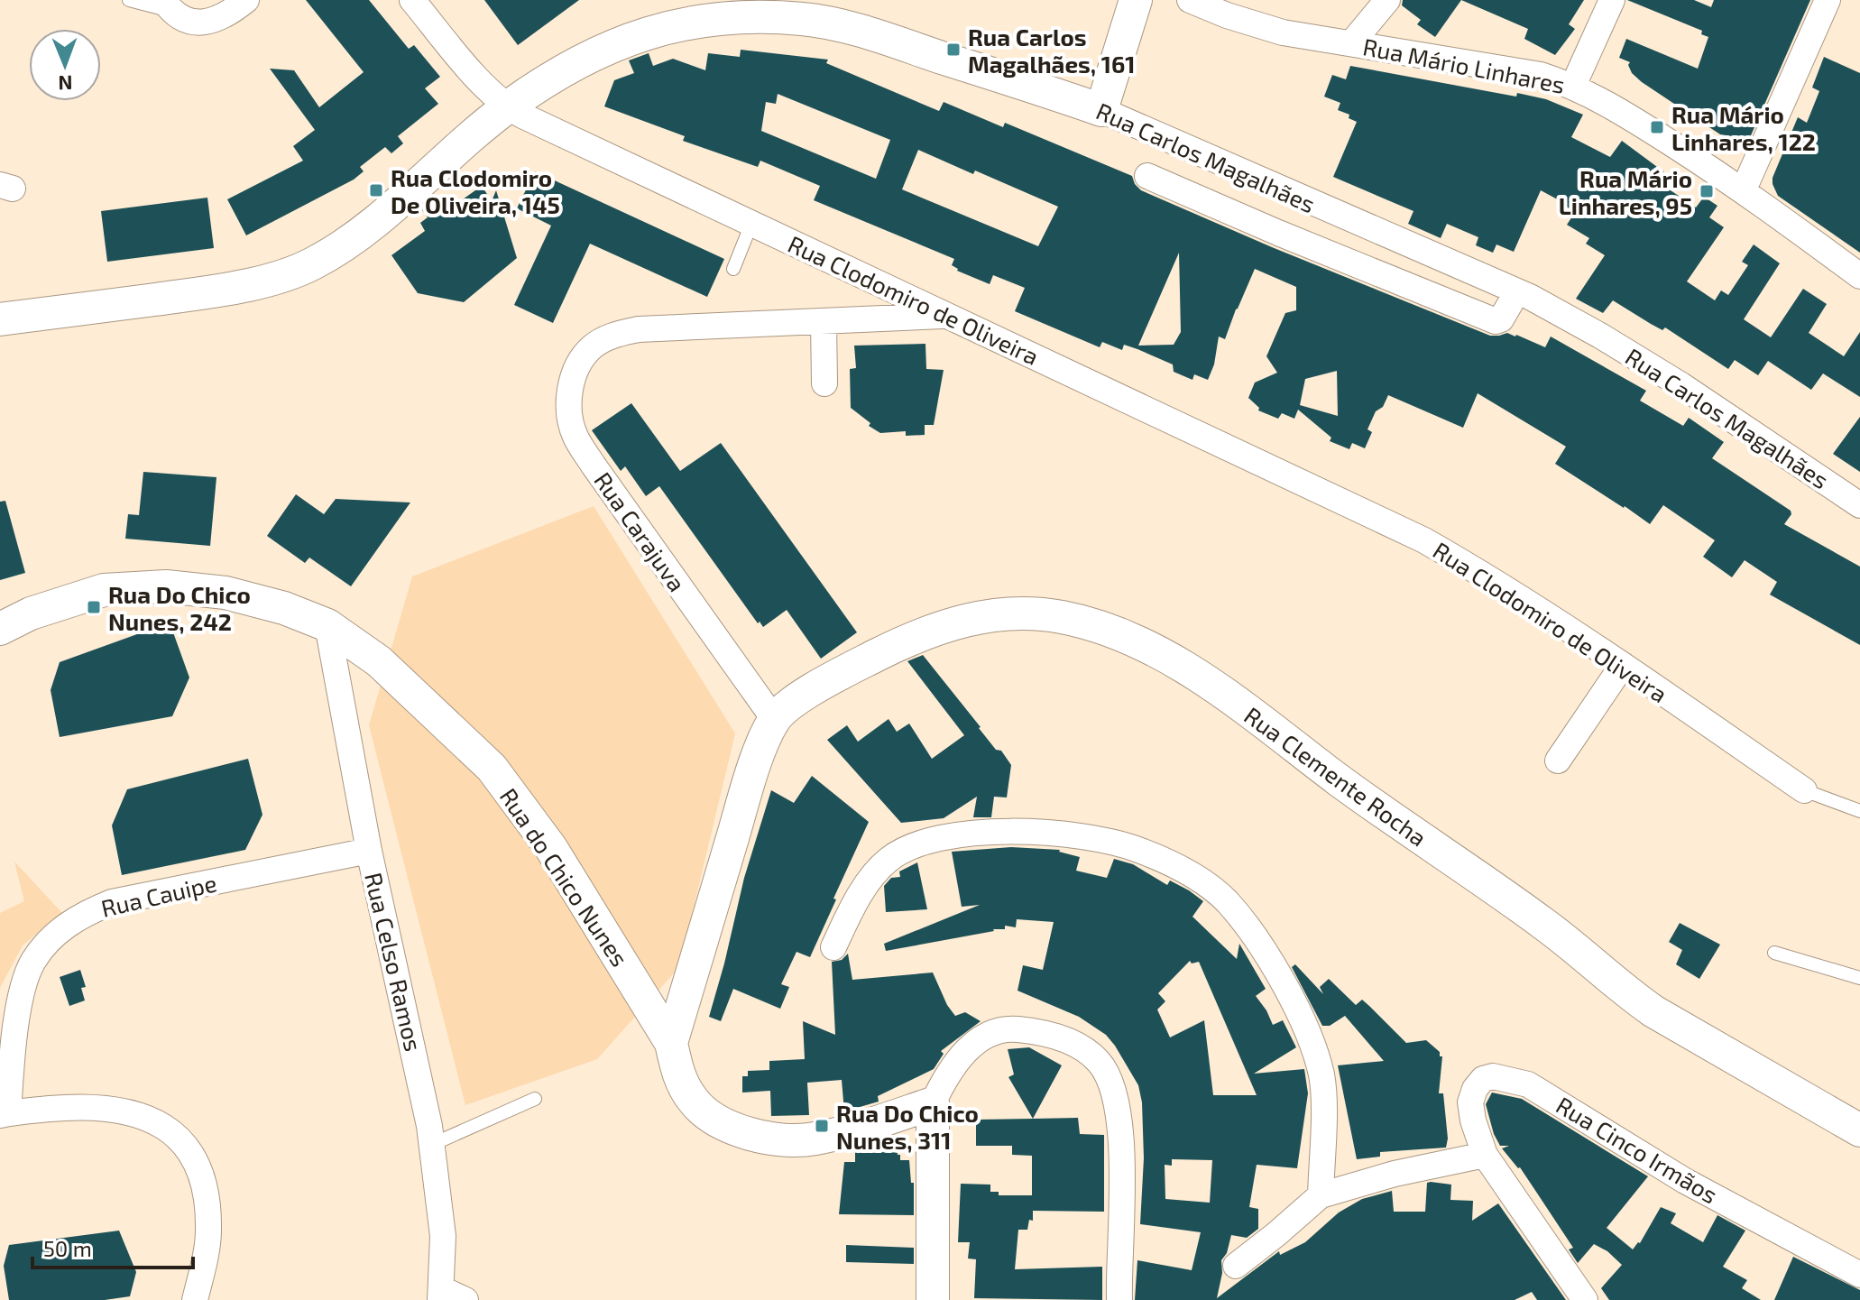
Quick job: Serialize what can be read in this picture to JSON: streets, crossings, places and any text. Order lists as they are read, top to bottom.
{
  "streets": {
    "street": [
      "Rua Mário Linhares",
      "Rua Carlos Magalhães",
      "Rua Clodomiro de Oliveira",
      "Rua Carajuva",
      "Rua Clemente Rocha",
      "Rua do Chico Nunes",
      "Rua Cauipe",
      "Rua Celso Ramos",
      "Rua Cinco Irmãos"
    ]
  },
  "crossings": [
    ["Rua Carlos Magalhães", "Rua Clodomiro de Oliveira"],
    ["Rua Clodomiro de Oliveira", "Rua Carajuva"],
    ["Rua Carajuva", "Rua Clemente Rocha"],
    ["Rua do Chico Nunes", "Rua Celso Ramos"],
    ["Rua Cauipe", "Rua Celso Ramos"]
  ],
  "places": {
    "transit": [
      "Rua Carlos Magalhães, 161",
      "Rua Mário Linhares, 122",
      "Rua Clodomiro De Oliveira, 145",
      "Rua Mário Linhares, 95",
      "Rua Do Chico Nunes, 242",
      "Rua Do Chico Nunes, 311"
    ]
  },
  "scale_bar": "50 m",
  "north": "bottom"
}
